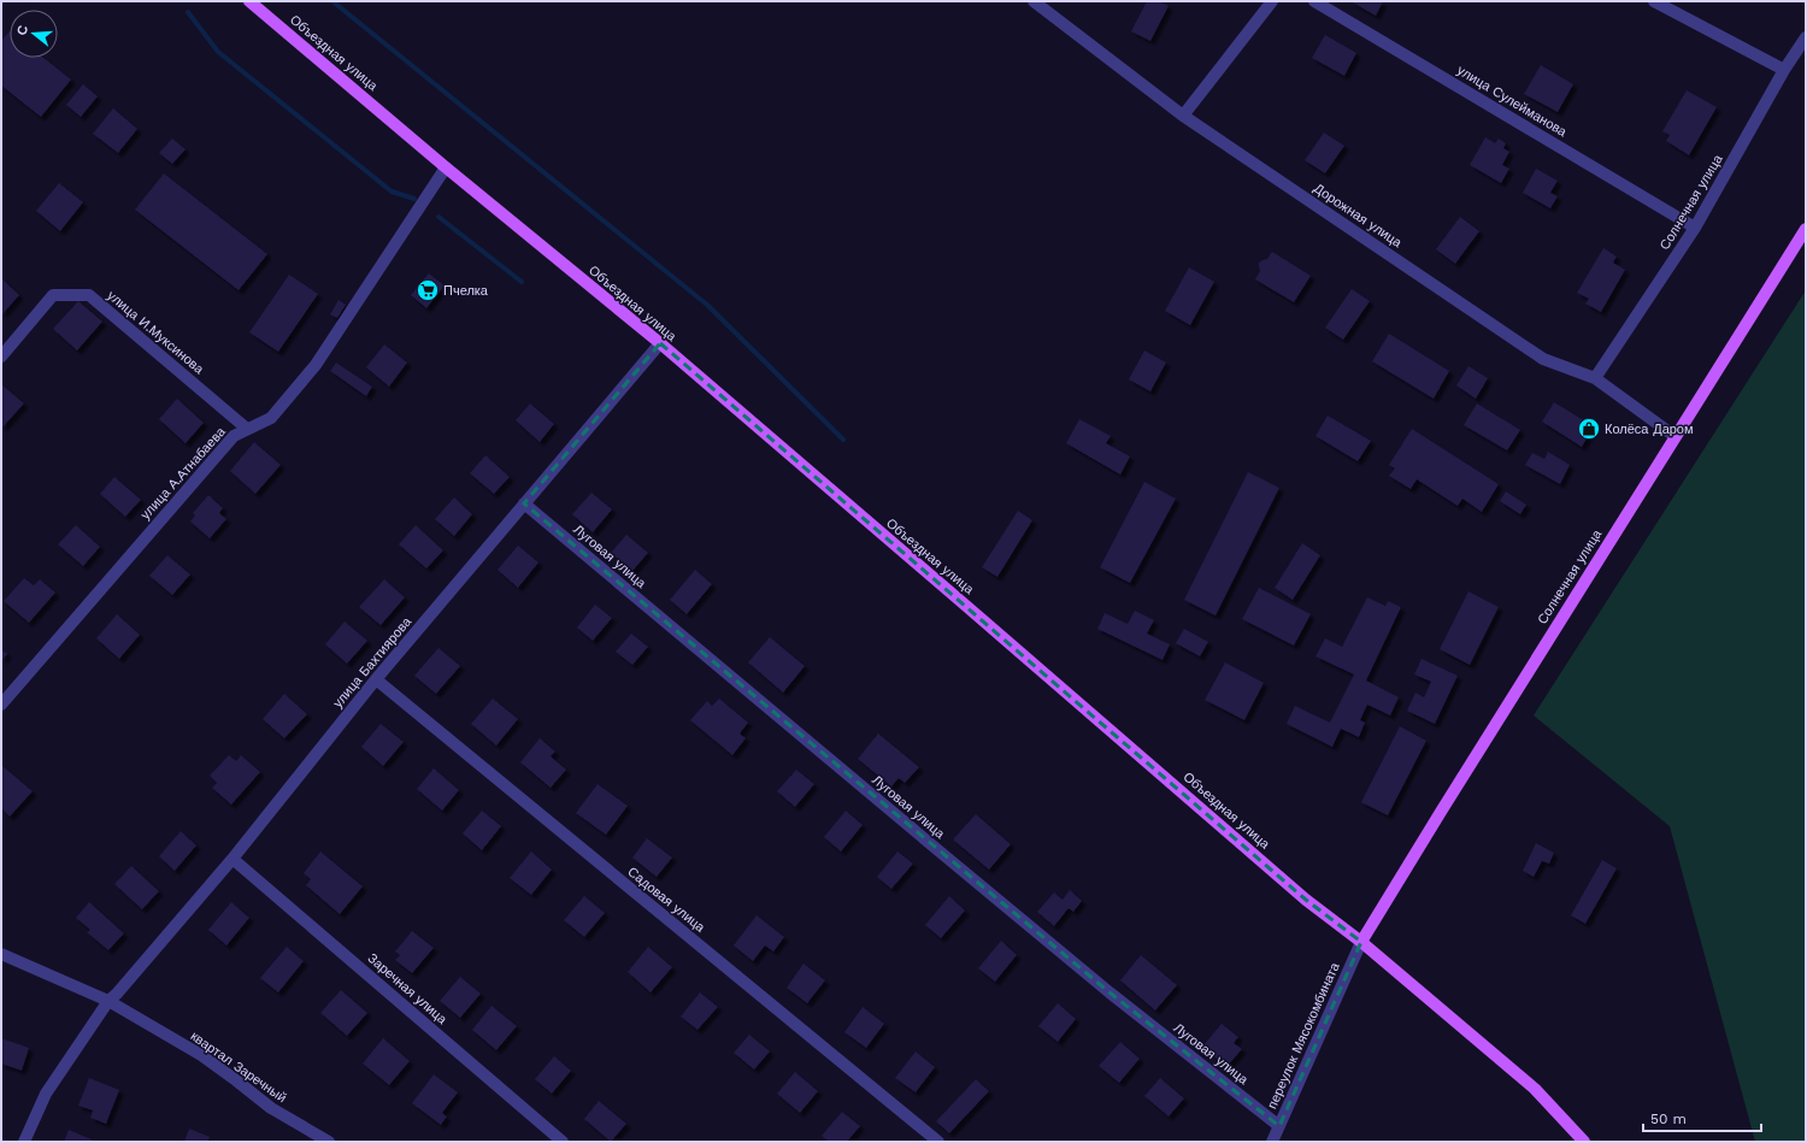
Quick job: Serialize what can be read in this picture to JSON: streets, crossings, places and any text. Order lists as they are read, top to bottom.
{
  "streets": {
    "main road": ["Объездная улица", "Солнечная улица"],
    "street": [
      "улица Сулейманова",
      "Дорожная улица",
      "улица И.Муксинова",
      "улица А.Атнабаева",
      "Луговая улица",
      "улица Бахтиярова",
      "Садовая улица",
      "Заречная улица",
      "переулок Мясокомбината",
      "квартал Заречный"
    ]
  },
  "crossings": [
    ["Объездная улица", "Солнечная улица"],
    ["Объездная улица", "улица А.Атнабаева"],
    ["Объездная улица", "улица Бахтиярова"],
    ["Объездная улица", "переулок Мясокомбината"],
    ["улица Сулейманова", "Солнечная улица"],
    ["Солнечная улица", "Дорожная улица"],
    ["Солнечная улица", "переулок Мясокомбината"],
    ["улица И.Муксинова", "улица А.Атнабаева"],
    ["Луговая улица", "улица Бахтиярова"],
    ["Луговая улица", "переулок Мясокомбината"],
    ["улица Бахтиярова", "Садовая улица"],
    ["улица Бахтиярова", "Заречная улица"],
    ["улица Бахтиярова", "квартал Заречный"]
  ],
  "places": {
    "supermarket": ["Пчелка"],
    "shop": ["Колёса Даром"]
  },
  "scale_bar": "50 m",
  "north": "left"
}
